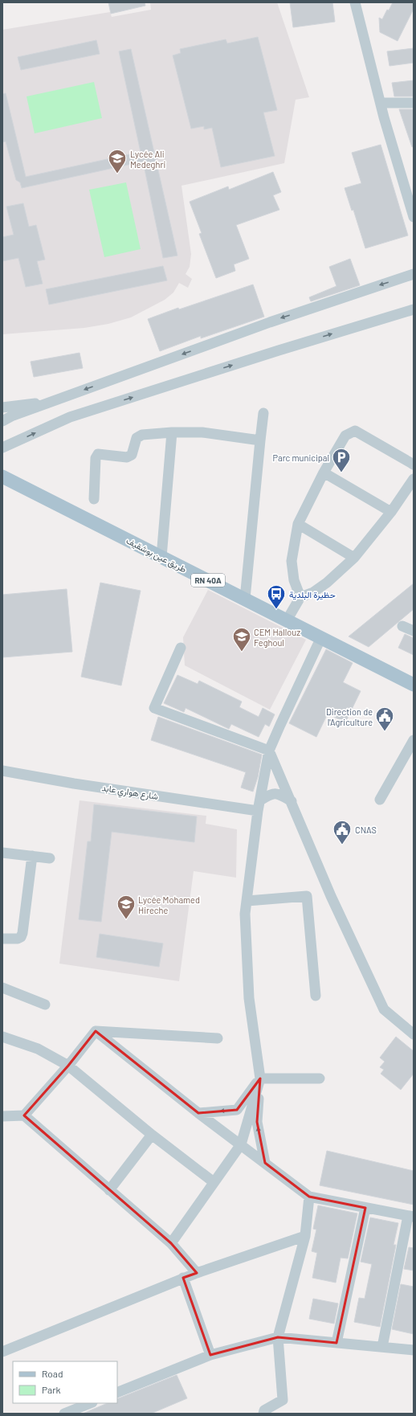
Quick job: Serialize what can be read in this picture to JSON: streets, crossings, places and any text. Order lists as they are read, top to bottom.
{
  "streets": {
    "main road": ["طريق عين بوشقيف", "RN 40A"],
    "street": ["شارع هواري عابد"]
  },
  "places": {
    "school or university": ["Lycée Ali Medeghri", "CEM Hallouz Feghoul", "Lycée Mohamed Hireche"],
    "parking": ["Parc municipal"],
    "bus stop": ["حظيرة البلدية"],
    "public building": ["Direction de l'Agriculture", "CNAS"]
  },
  "legend": ["Road", "Park"]
}
